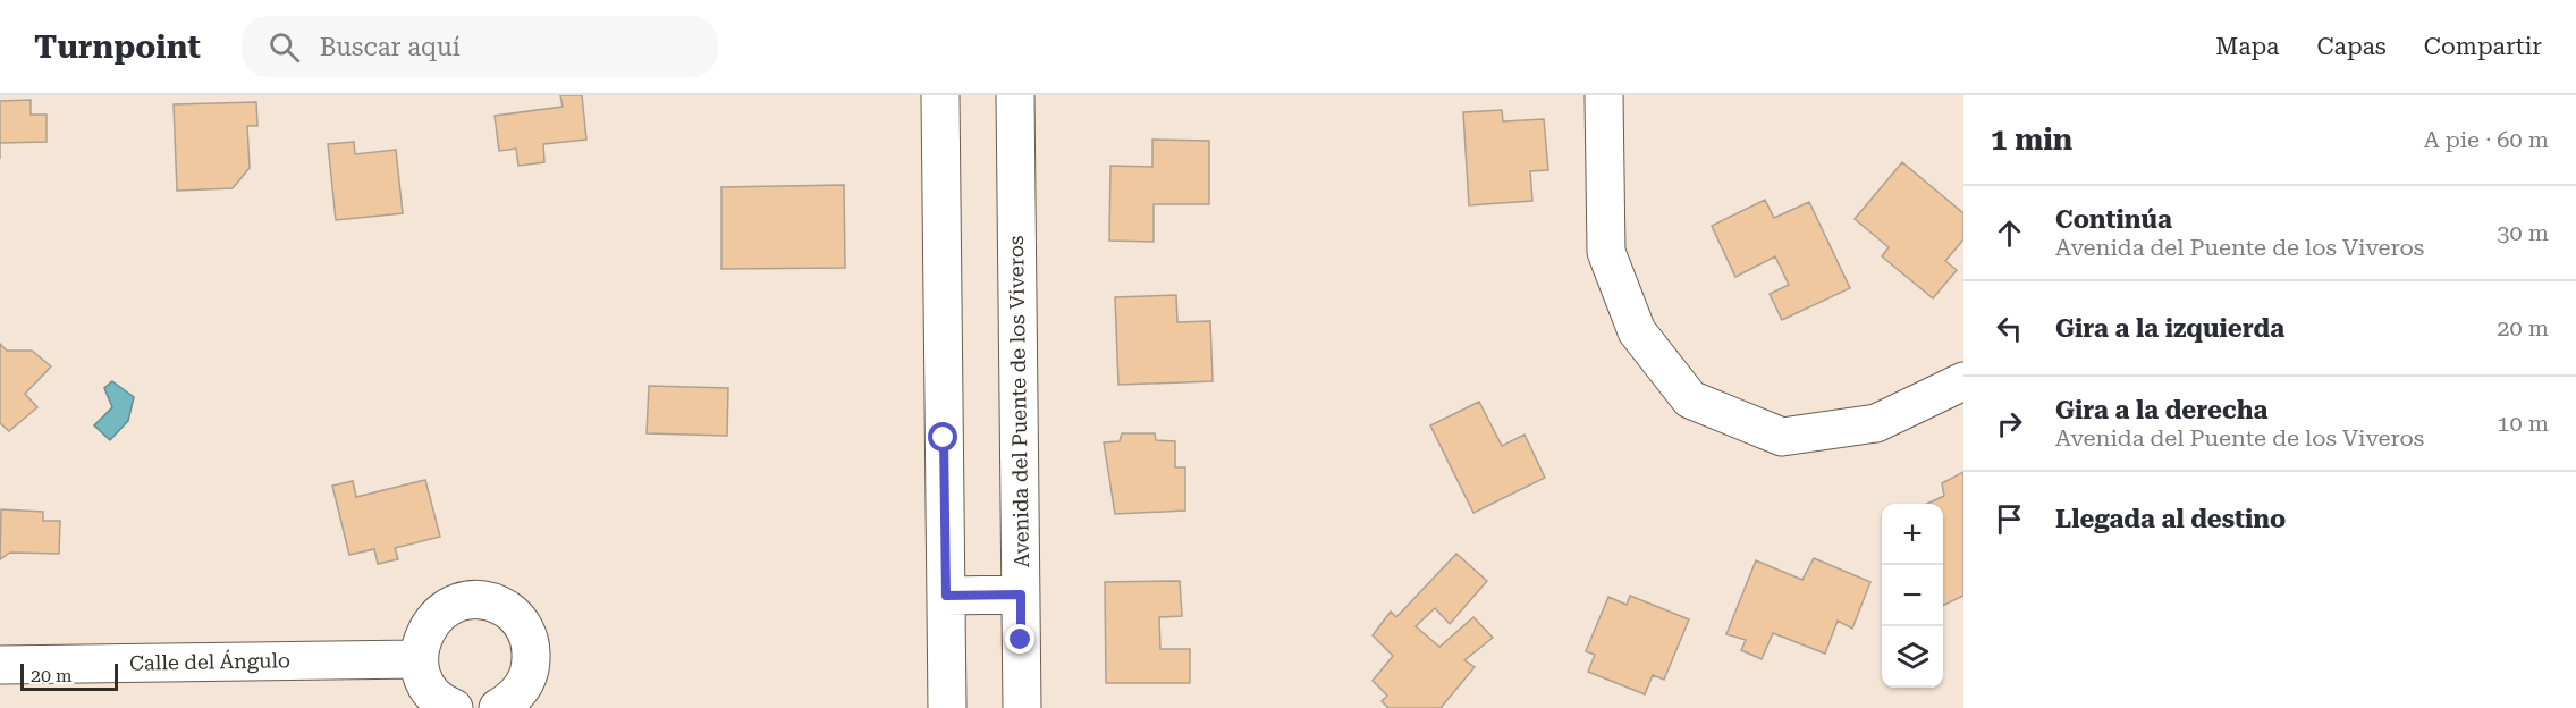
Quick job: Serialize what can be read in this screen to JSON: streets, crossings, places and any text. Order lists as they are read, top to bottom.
{
  "streets": {
    "street": ["Avenida del Puente de los Viveros", "Calle del Ángulo"]
  },
  "scale_bar": "20 m",
  "page": {
    "header": "Turnpoint",
    "search": "Buscar aquí",
    "nav": ["Mapa", "Capas", "Compartir"],
    "heading": ["1 min", "A pie · 60 m"],
    "list": [
      ["Continúa", "Avenida del Puente de los Viveros", "30 m"],
      ["Gira a la izquierda", "20 m"],
      ["Gira a la derecha", "Avenida del Puente de los Viveros", "10 m"],
      "Llegada al destino"
    ],
    "map_buttons": ["+", "−"],
    "scale": "20 m"
  }
}
